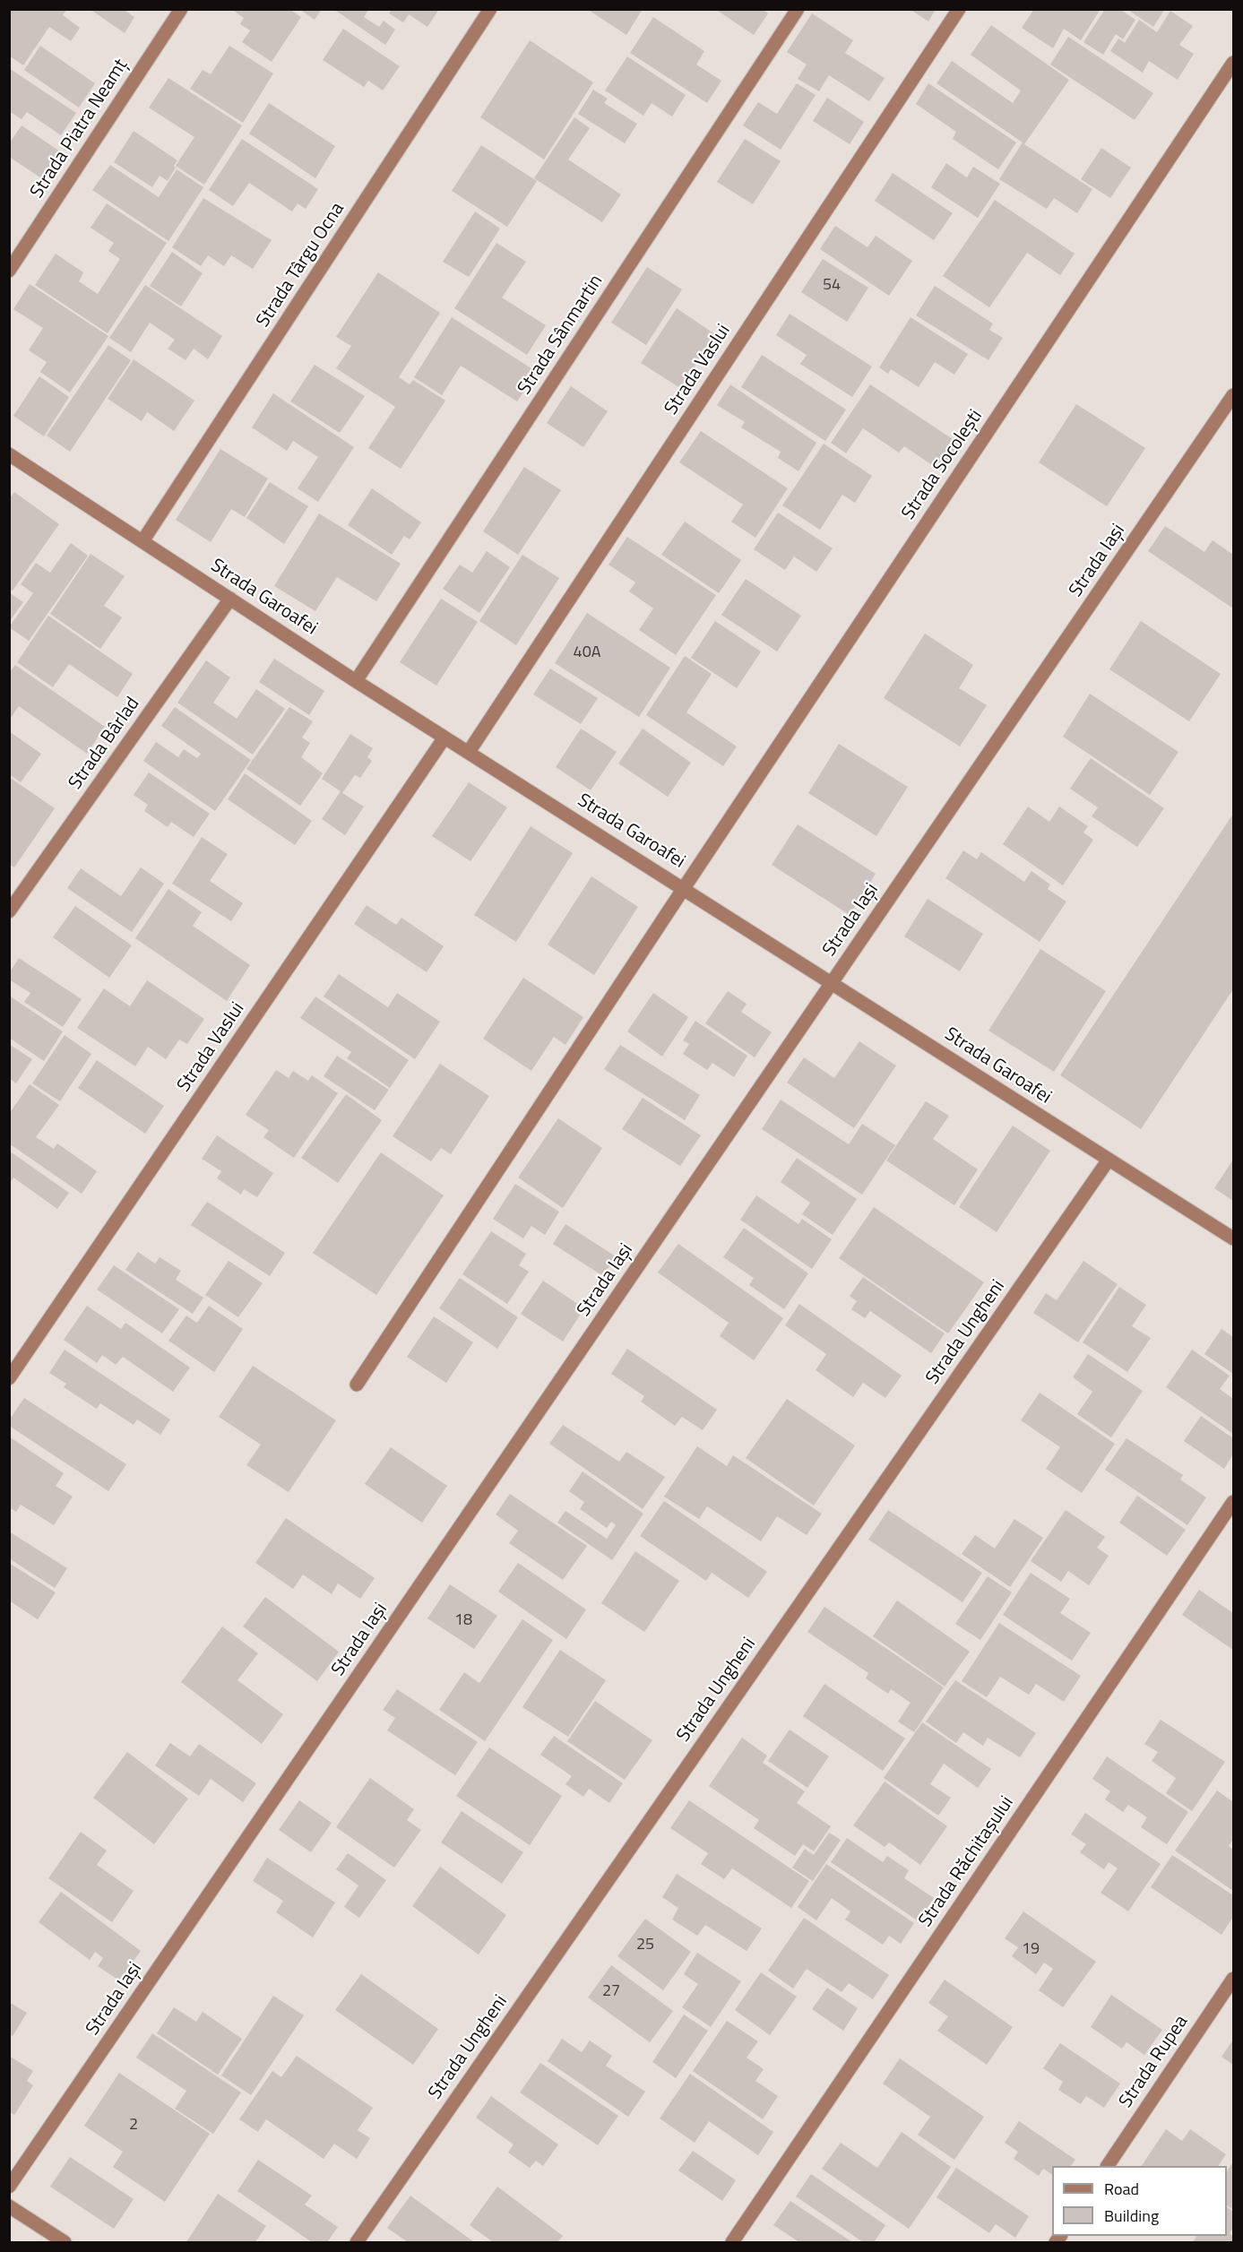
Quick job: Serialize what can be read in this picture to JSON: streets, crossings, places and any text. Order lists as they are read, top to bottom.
{
  "streets": {
    "street": [
      "Strada Piatra Neamț",
      "Strada Târgu Ocna",
      "Strada Sânmartin",
      "Strada Vaslui",
      "Strada Socolești",
      "Strada Iași",
      "Strada Garoafei",
      "Strada Bârlad",
      "Strada Ungheni",
      "Strada Răchitașului",
      "Strada Rupea"
    ]
  },
  "crossings": [
    ["Strada Târgu Ocna", "Strada Garoafei"],
    ["Strada Sânmartin", "Strada Garoafei"],
    ["Strada Vaslui", "Strada Garoafei"],
    ["Strada Socolești", "Strada Garoafei"],
    ["Strada Iași", "Strada Garoafei"],
    ["Strada Garoafei", "Strada Bârlad"],
    ["Strada Garoafei", "Strada Ungheni"]
  ],
  "house_numbers": [
    "54",
    "40A",
    "18",
    "25",
    "19",
    "27",
    "2"
  ],
  "legend": ["Road", "Building"]
}
